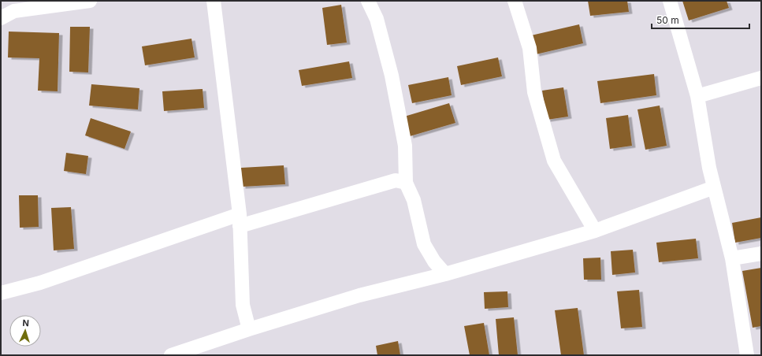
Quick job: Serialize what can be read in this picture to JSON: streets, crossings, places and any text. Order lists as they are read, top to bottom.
{
  "scale_bar": "50 m",
  "north": "top"
}
